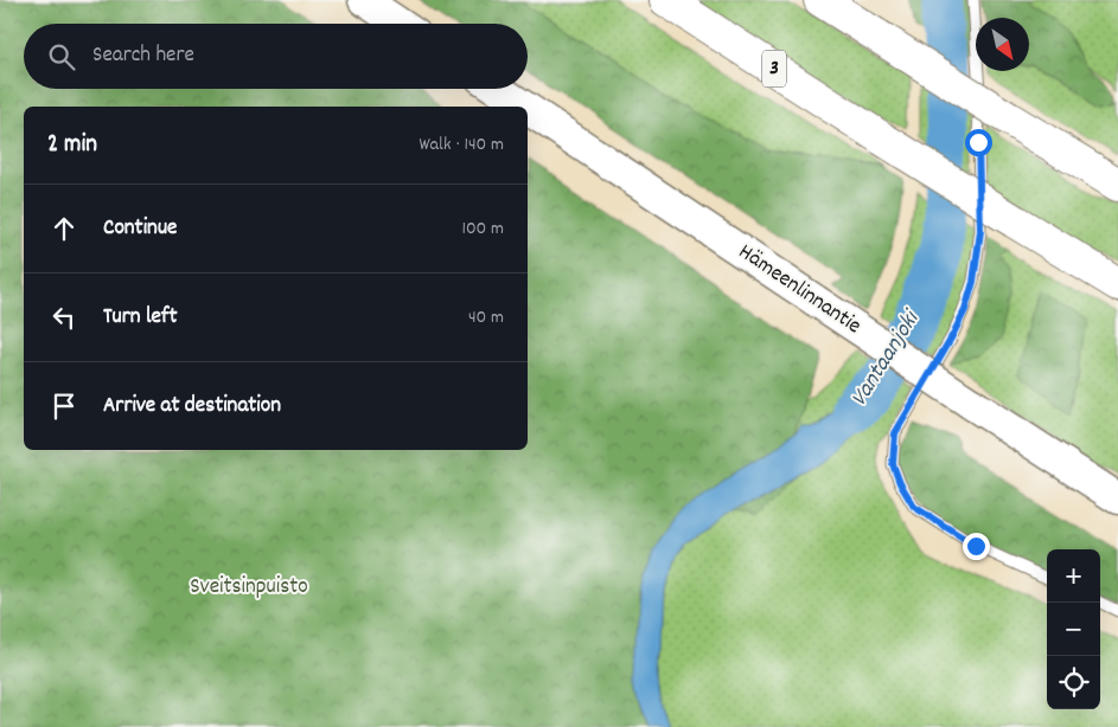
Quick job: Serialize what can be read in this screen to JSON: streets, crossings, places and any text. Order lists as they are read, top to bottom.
{
  "streets": {
    "highway": ["3"],
    "main road": ["Hämeenlinnantie"]
  },
  "water": ["Vantaanjoki"],
  "parks": ["Sveitsinpuisto"],
  "north": "bottom right",
  "page": {
    "search": "Search here",
    "heading": ["2 min", "Walk · 140 m"],
    "list": [
      ["Continue", "100 m"],
      ["Turn left", "40 m"],
      "Arrive at destination"
    ],
    "map_buttons": ["+", "−"]
  }
}
